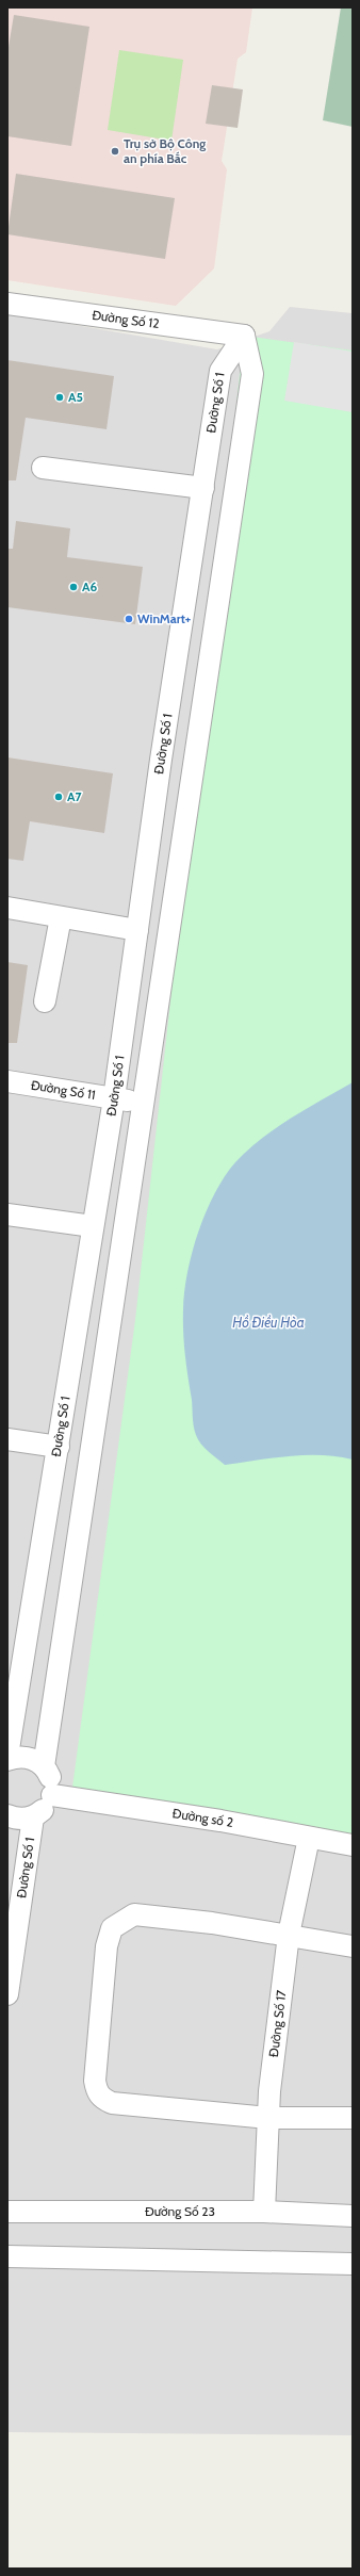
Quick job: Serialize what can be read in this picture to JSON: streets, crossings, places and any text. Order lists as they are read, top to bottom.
{
  "streets": {
    "street": [
      "Đường Số 12",
      "Đường Số 1",
      "Đường Số 11",
      "Đường số 2",
      "Đường Số 17",
      "Đường Số 23"
    ]
  },
  "crossings": [
    ["Đường Số 12", "Đường Số 1"],
    ["Đường Số 1", "Đường Số 11"],
    ["Đường số 2", "Đường Số 17"],
    ["Đường Số 17", "Đường Số 23"]
  ],
  "water": ["Hồ Điều Hòa"],
  "places": [
    "Trụ sở Bộ Công an phía Bắc",
    "A5",
    "A6",
    "WinMart+",
    "A7"
  ]
}
